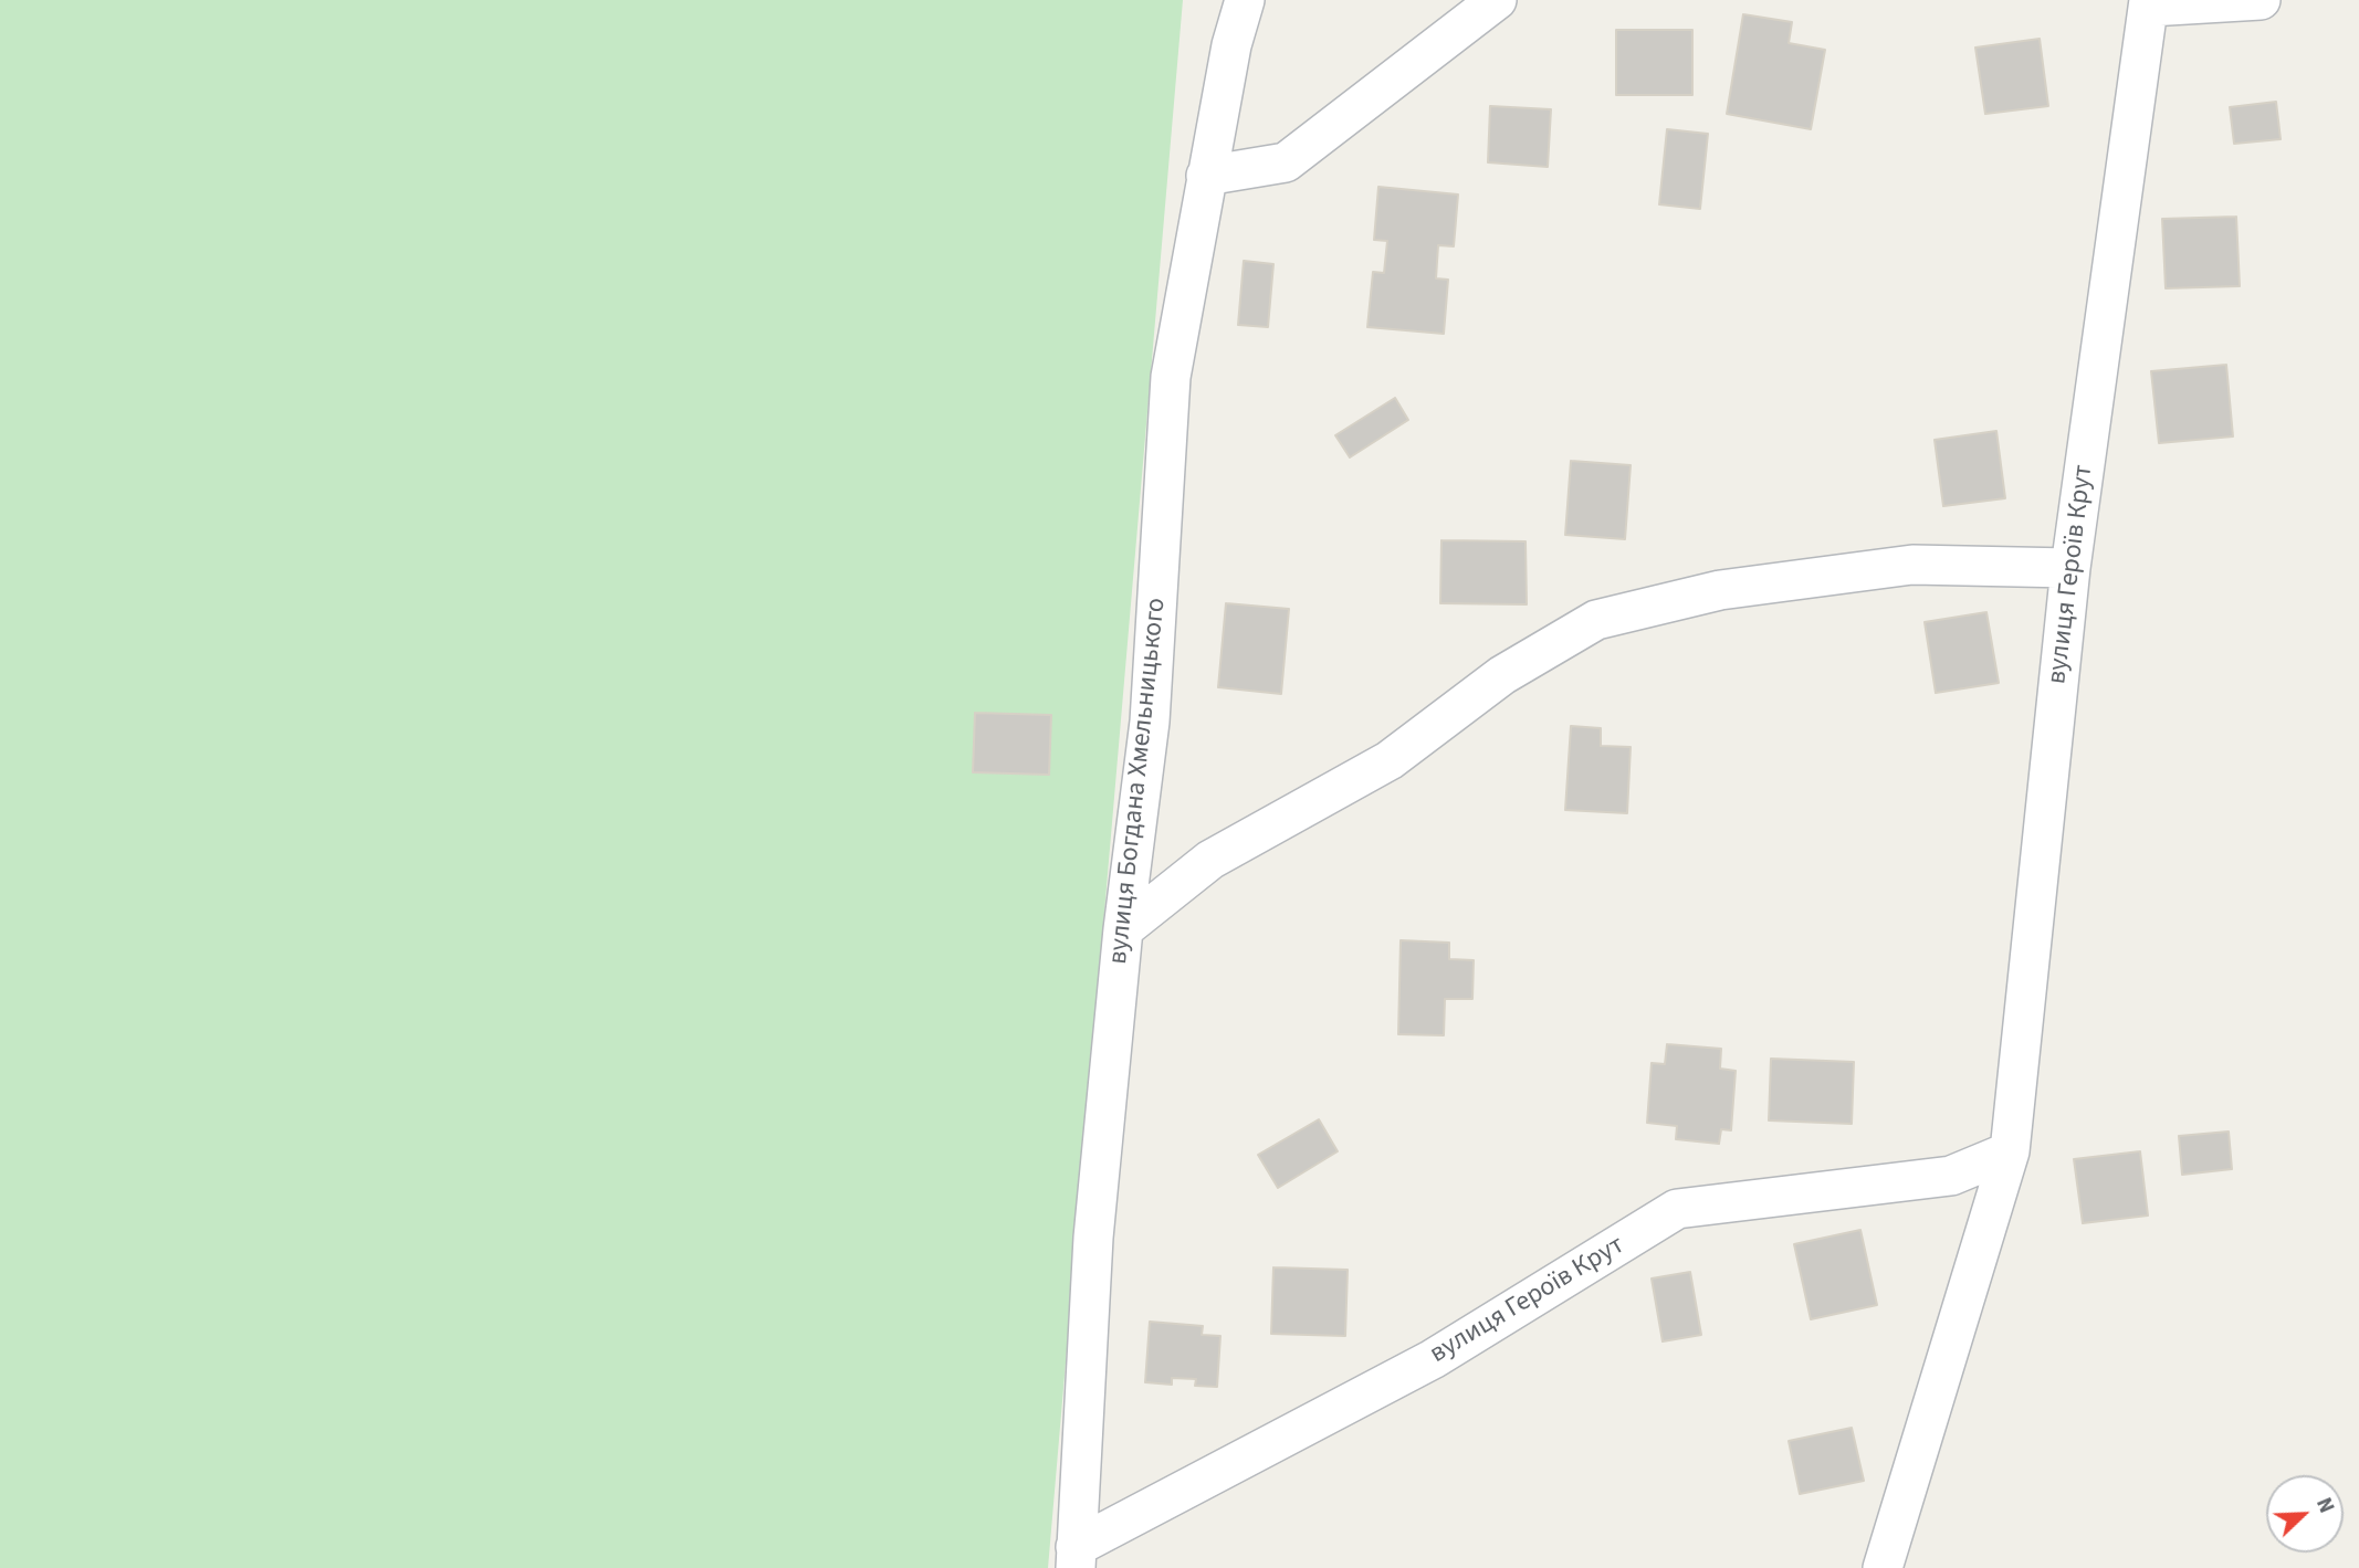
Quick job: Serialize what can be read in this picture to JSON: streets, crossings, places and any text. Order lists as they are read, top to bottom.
{
  "streets": {
    "street": ["вулиця Героїв Крут", "вулиця Богдана Хмельницького"]
  },
  "crossings": [
    ["вулиця Героїв Крут", "вулиця Богдана Хмельницького"]
  ],
  "north": "top right"
}
